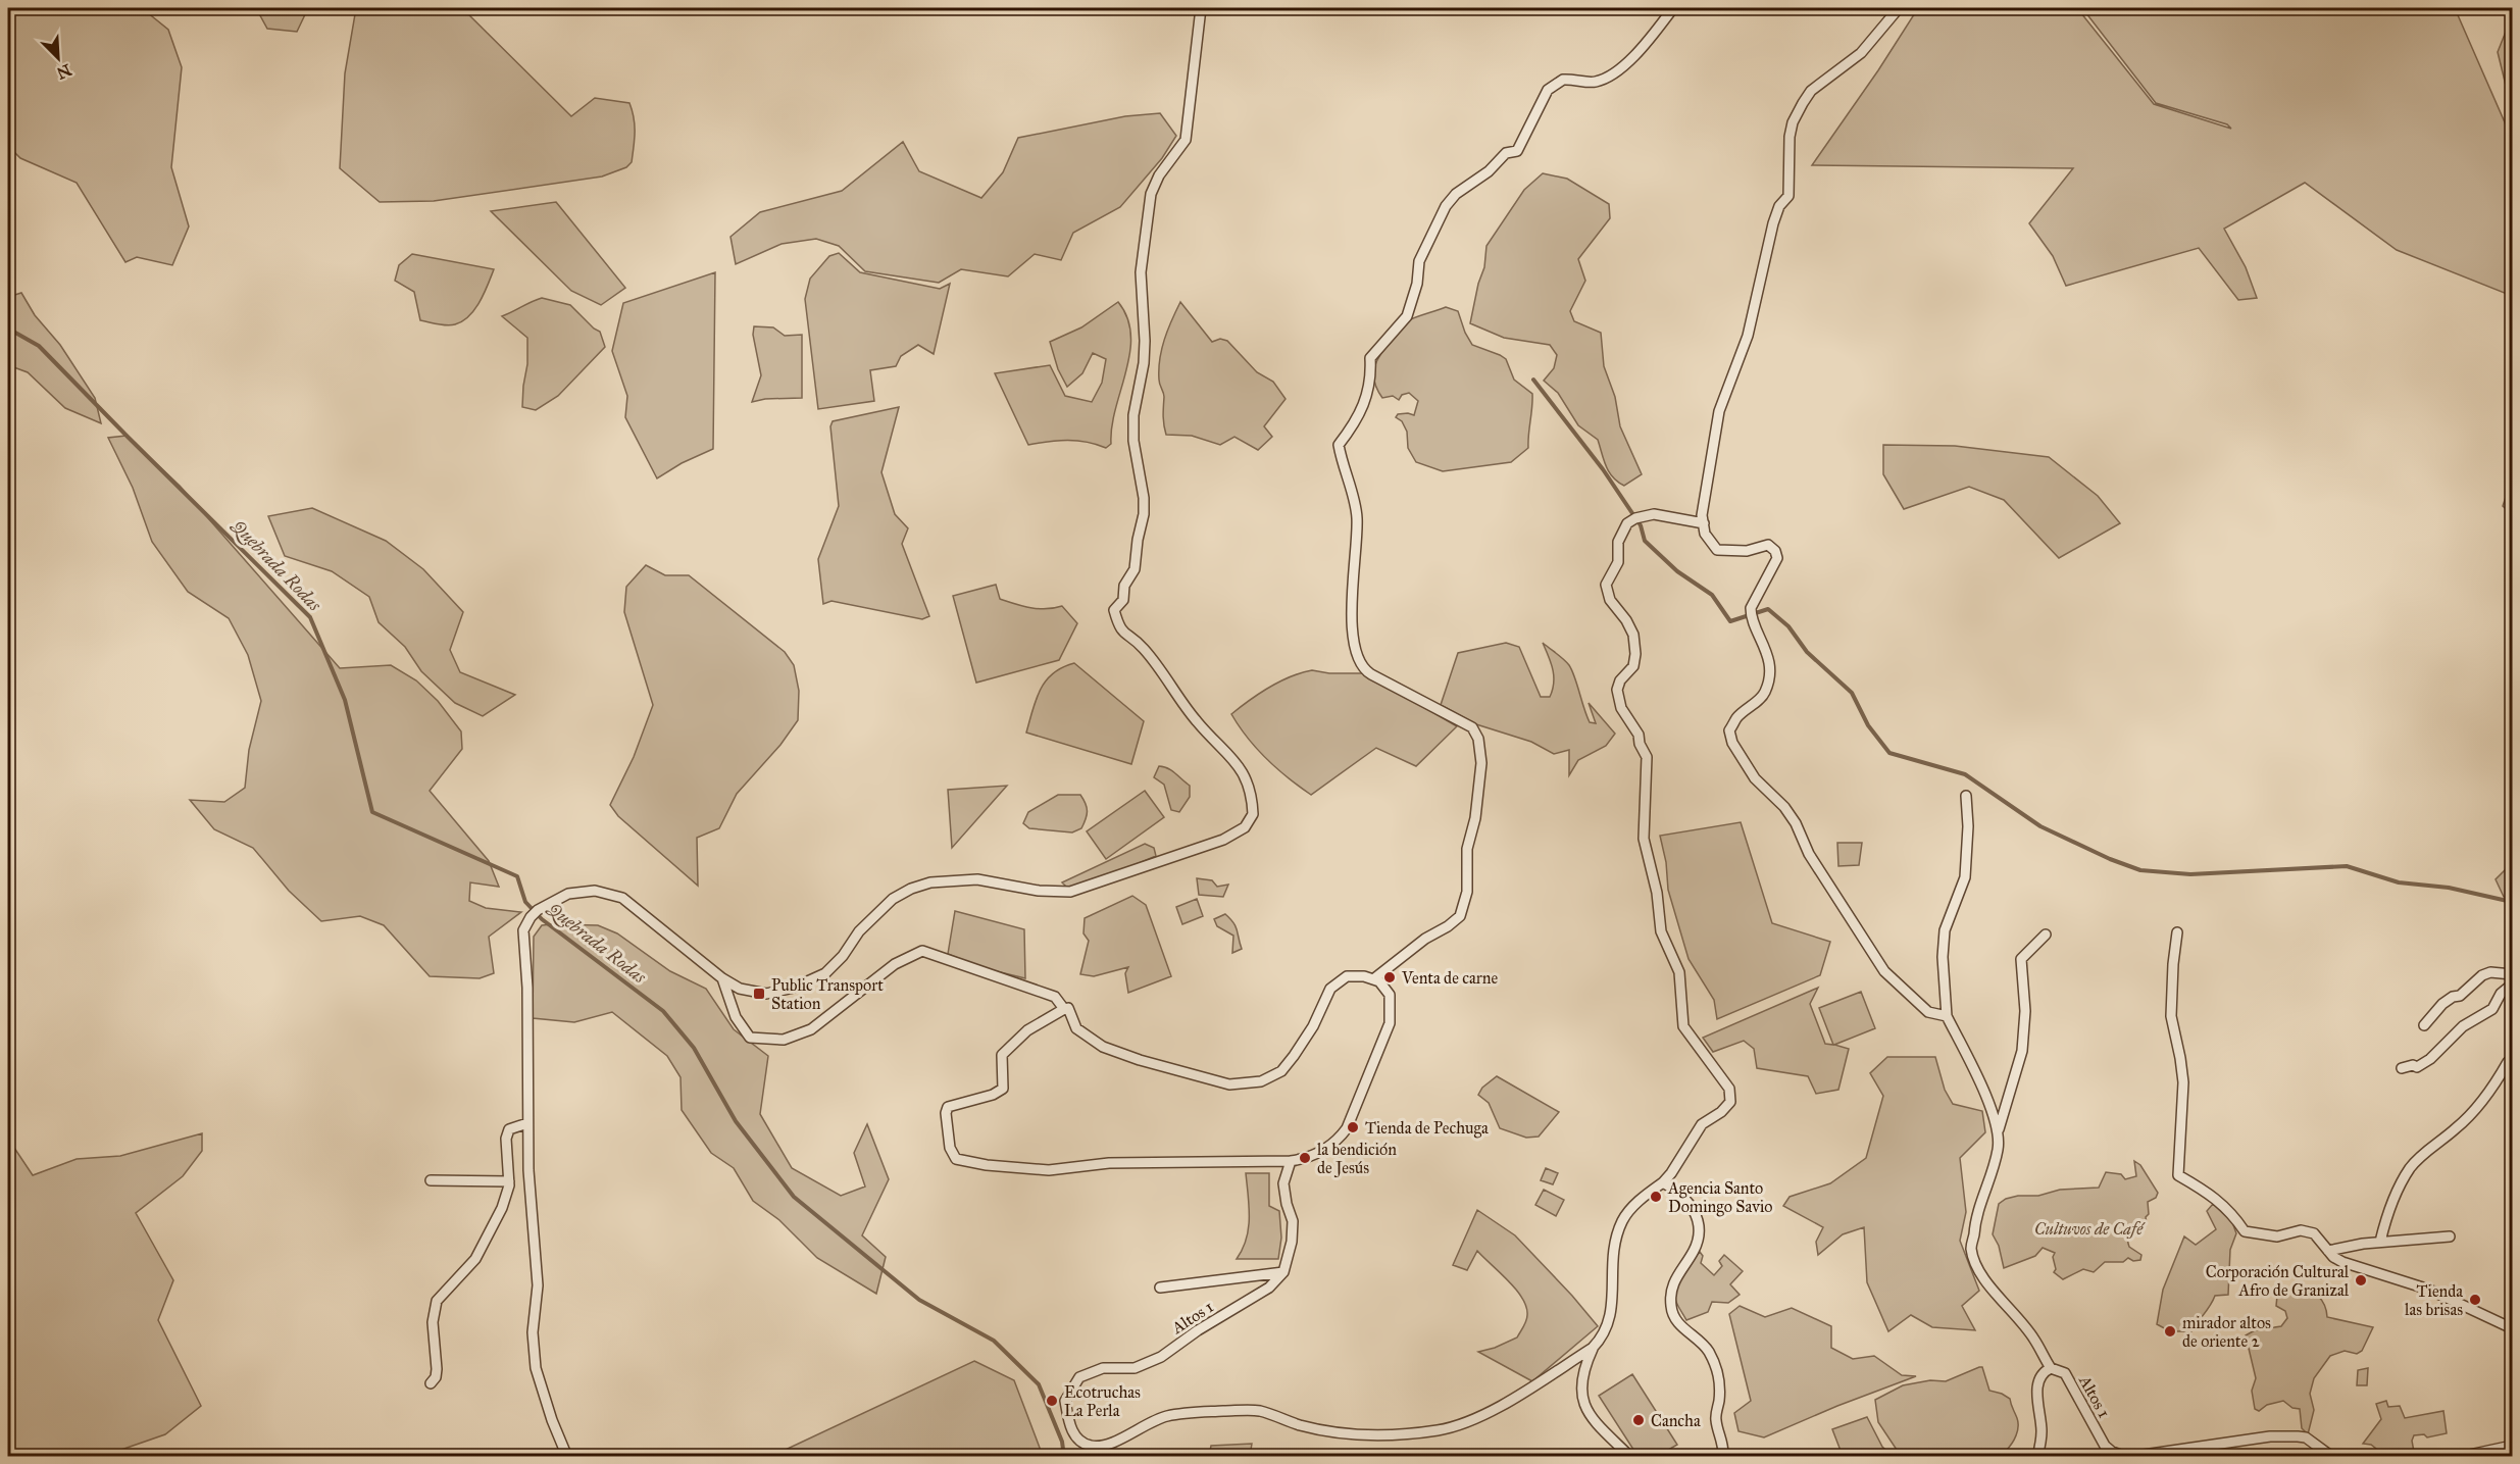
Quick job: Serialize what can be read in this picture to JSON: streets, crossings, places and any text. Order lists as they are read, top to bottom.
{
  "streets": {
    "street": ["Altos 1"]
  },
  "water": ["Quebrada Rodas"],
  "parks": ["Cultuvos de Café"],
  "places": {
    "other": [
      "Venta de carne",
      "Tienda de Pechuga",
      "la bendición de Jesús",
      "Agencia Santo Domingo Savio",
      "Corporación Cultural Afro de Granizal",
      "Tienda las brisas",
      "mirador altos de oriente 2",
      "Ecotruchas La Perla",
      "Cancha"
    ],
    "transit": ["Public Transport Station"]
  },
  "north": "bottom right"
}
